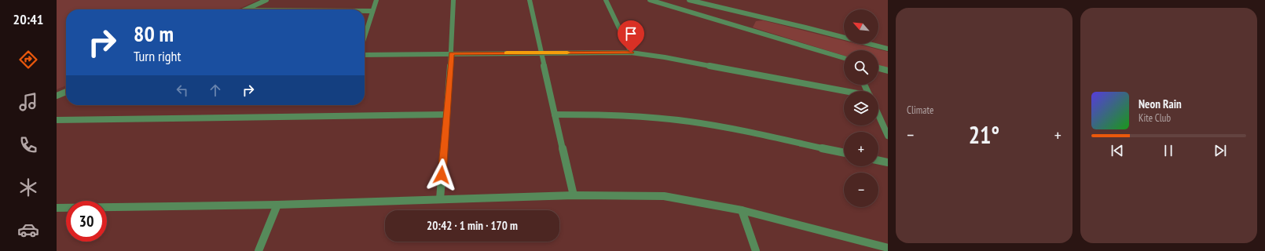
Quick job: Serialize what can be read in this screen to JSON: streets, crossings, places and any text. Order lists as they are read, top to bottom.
{
  "north": "top left",
  "page": {
    "tabs": "20:41",
    "tile": "Climate",
    "map_buttons": ["+", "−"],
    "turn": ["80 m", "Turn right"],
    "song": ["Neon Rain", "Kite Club"],
    "heat": ["−", "21°", "+"],
    "limit": "30",
    "trip": "20:42 · 1 min · 170 m"
  }
}
